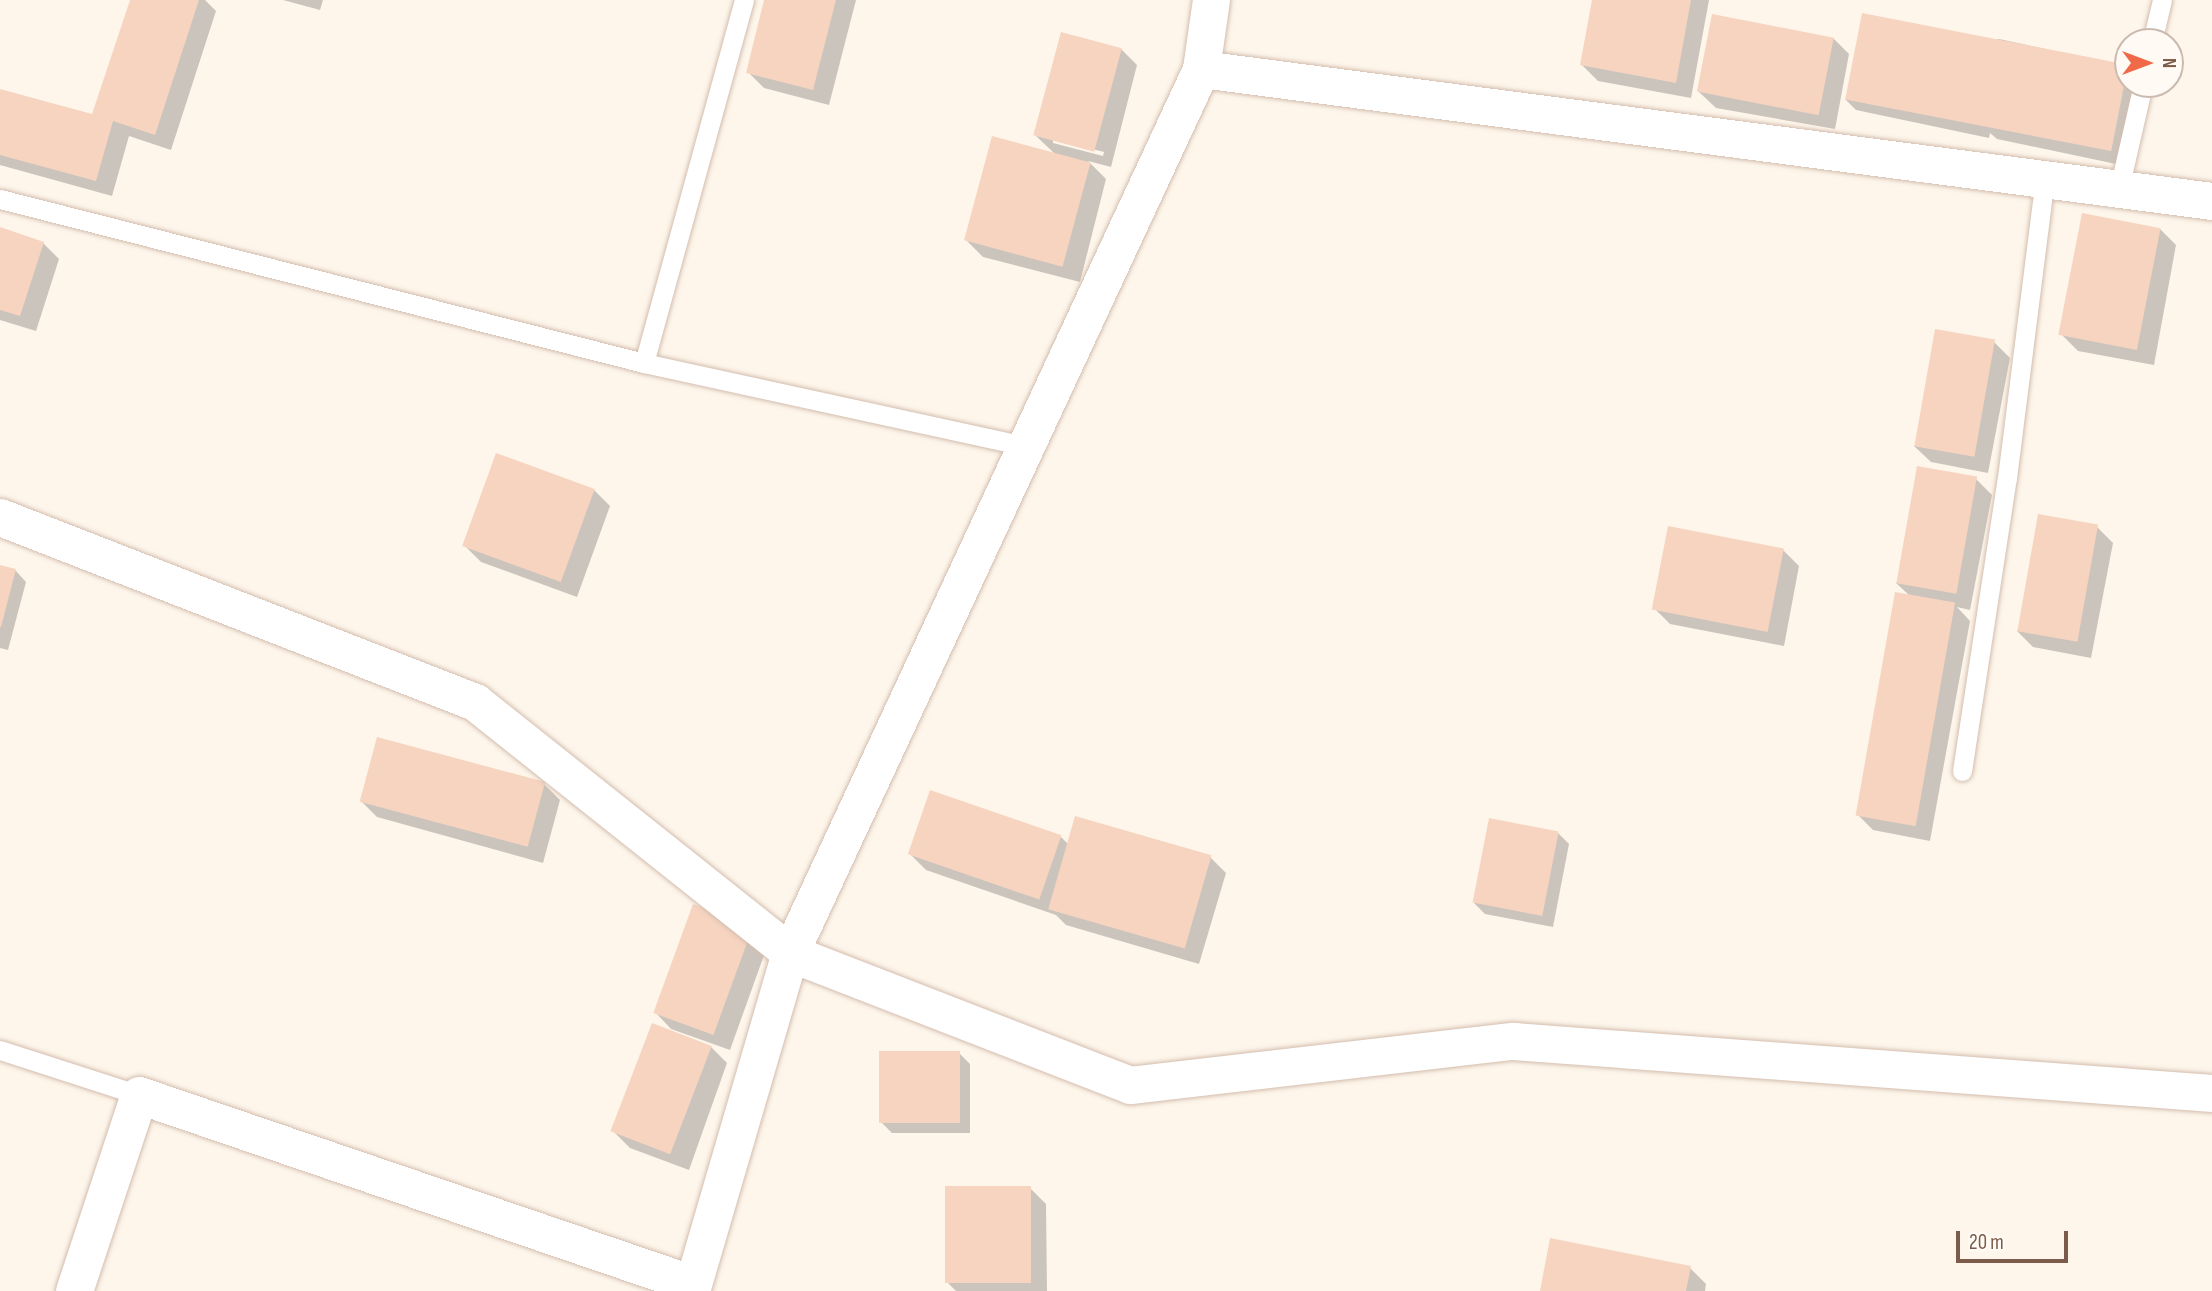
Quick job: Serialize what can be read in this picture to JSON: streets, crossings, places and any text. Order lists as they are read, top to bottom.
{
  "scale_bar": "20 m",
  "north": "right"
}
